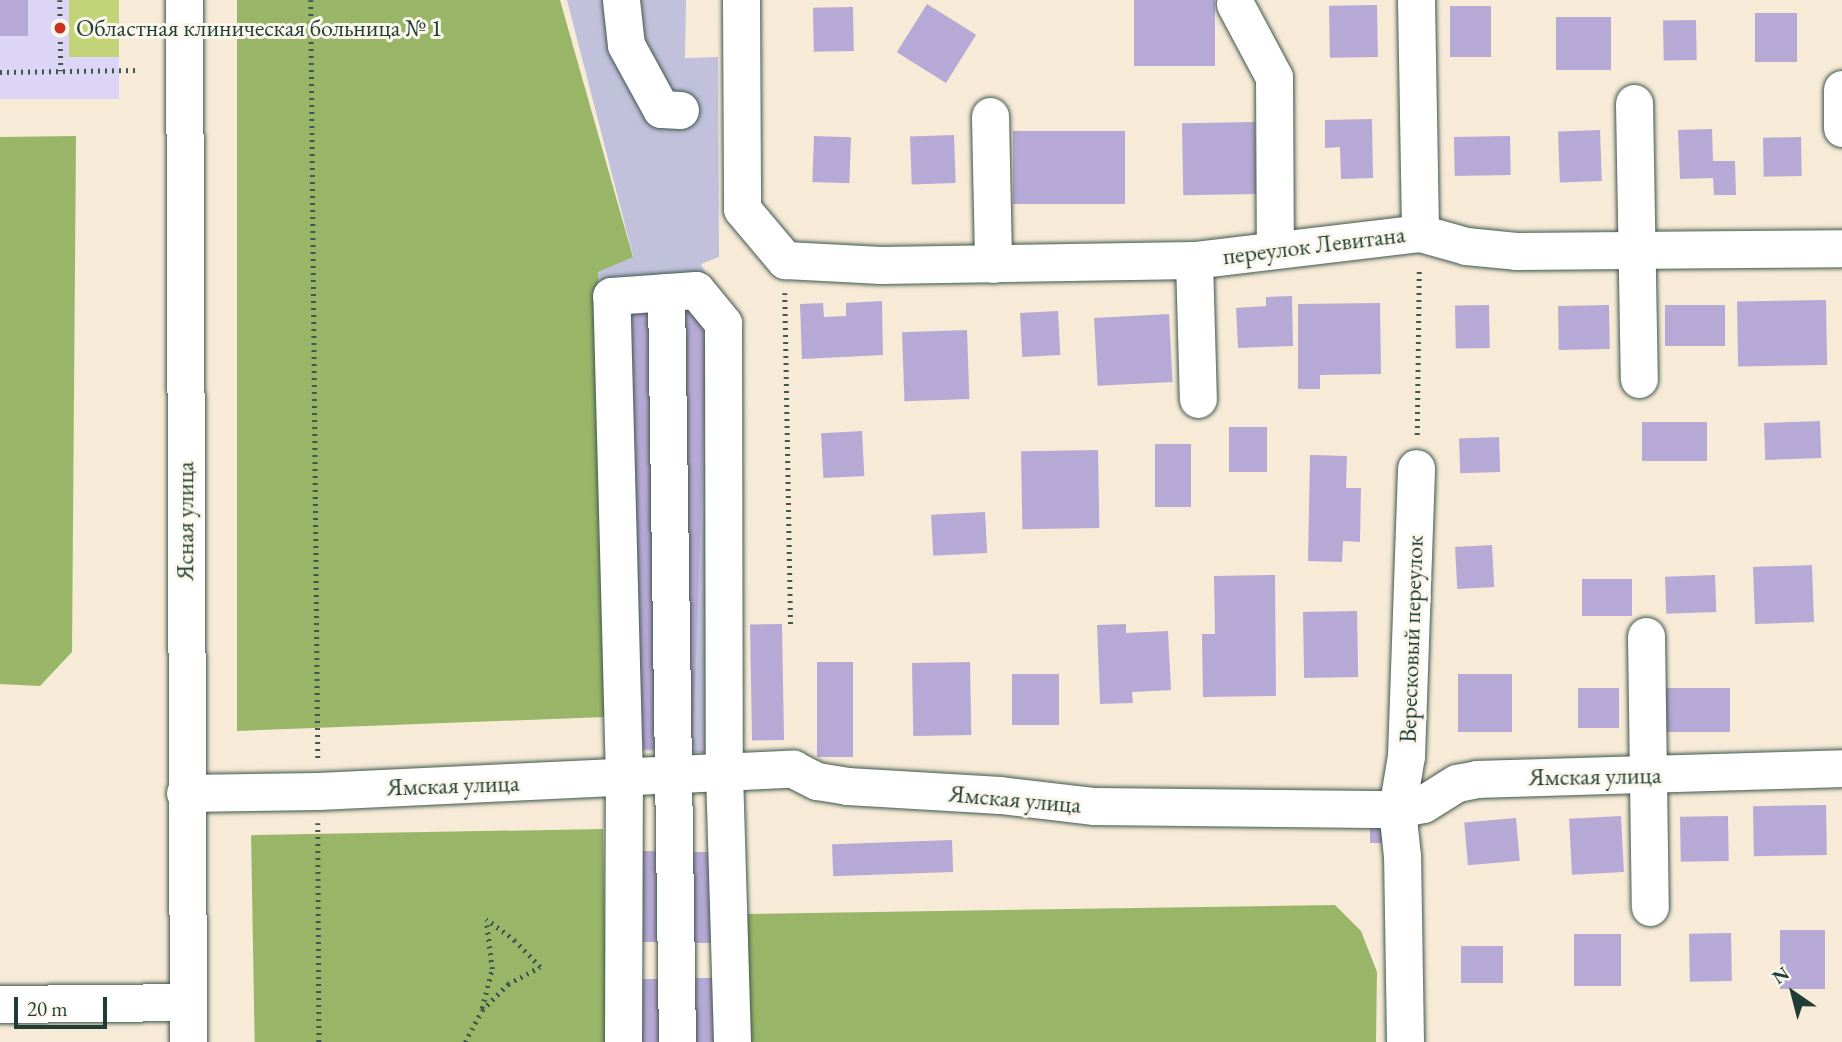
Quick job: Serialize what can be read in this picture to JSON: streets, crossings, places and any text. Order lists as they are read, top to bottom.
{
  "streets": {
    "street": [
      "переулок Левитана",
      "Ясная улица",
      "Вересковый переулок",
      "Ямская улица"
    ]
  },
  "crossings": [
    ["Ясная улица", "Ямская улица"],
    ["Вересковый переулок", "Ямская улица"]
  ],
  "places": ["Областная клиническая больница № 1"],
  "scale_bar": "20 m",
  "north": "top left"
}
